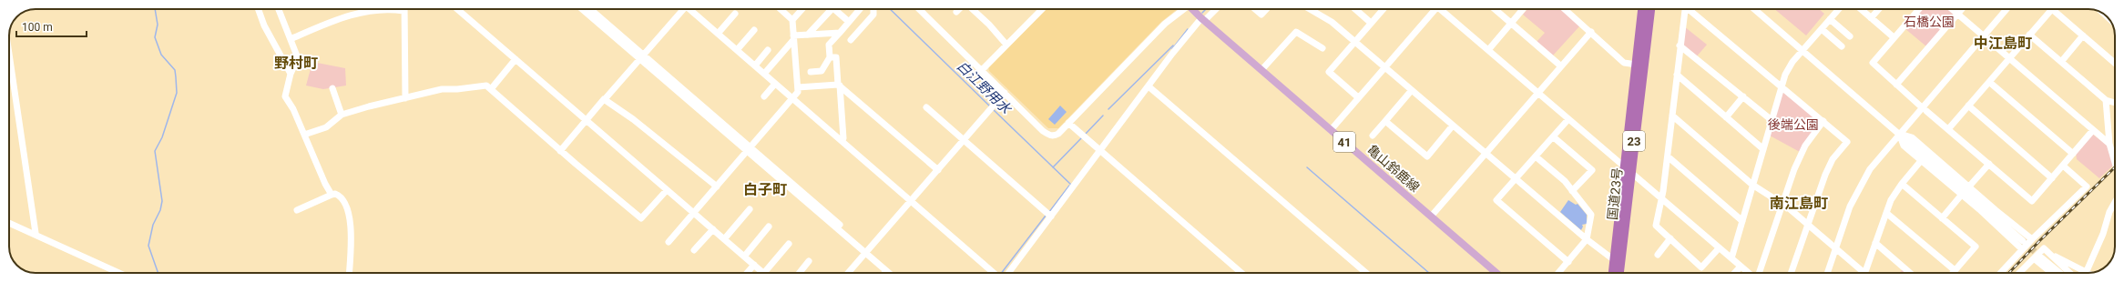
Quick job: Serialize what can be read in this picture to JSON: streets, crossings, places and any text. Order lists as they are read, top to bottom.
{
  "streets": {
    "highway": ["23", "国道23号"],
    "main road": ["41", "亀山鈴鹿線"]
  },
  "districts": [
    "中江島町",
    "野村町",
    "白子町",
    "南江島町"
  ],
  "water": ["白江野用水"],
  "parks": ["石橋公園", "後端公園"],
  "scale_bar": "100 m"
}
